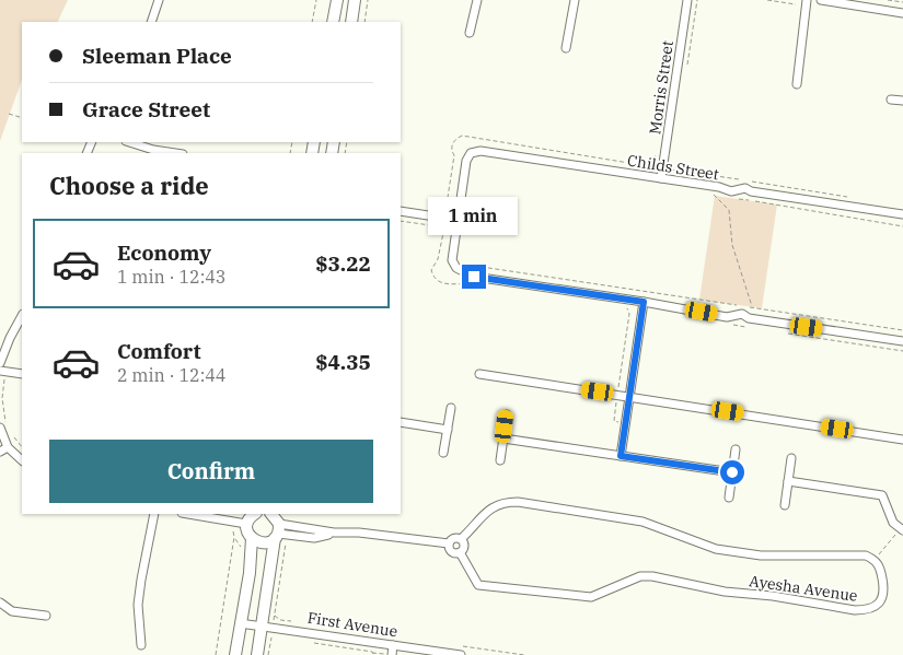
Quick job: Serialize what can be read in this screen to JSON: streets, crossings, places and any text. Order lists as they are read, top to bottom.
{
  "streets": {
    "street": [
      "Morris Street",
      "Childs Street",
      "Ayesha Avenue",
      "First Avenue"
    ]
  },
  "crossings": [
    ["Morris Street", "Childs Street"]
  ],
  "page": {
    "banner": ["Sleeman Place", "Grace Street"],
    "heading": "Choose a ride",
    "bubble": "1 min",
    "list": [
      {
        "name": "Economy",
        "note": "1 min · 12:43",
        "value": "$3.22"
      },
      {
        "name": "Comfort",
        "note": "2 min · 12:44",
        "value": "$4.35"
      }
    ],
    "buttons": "Confirm"
  }
}
